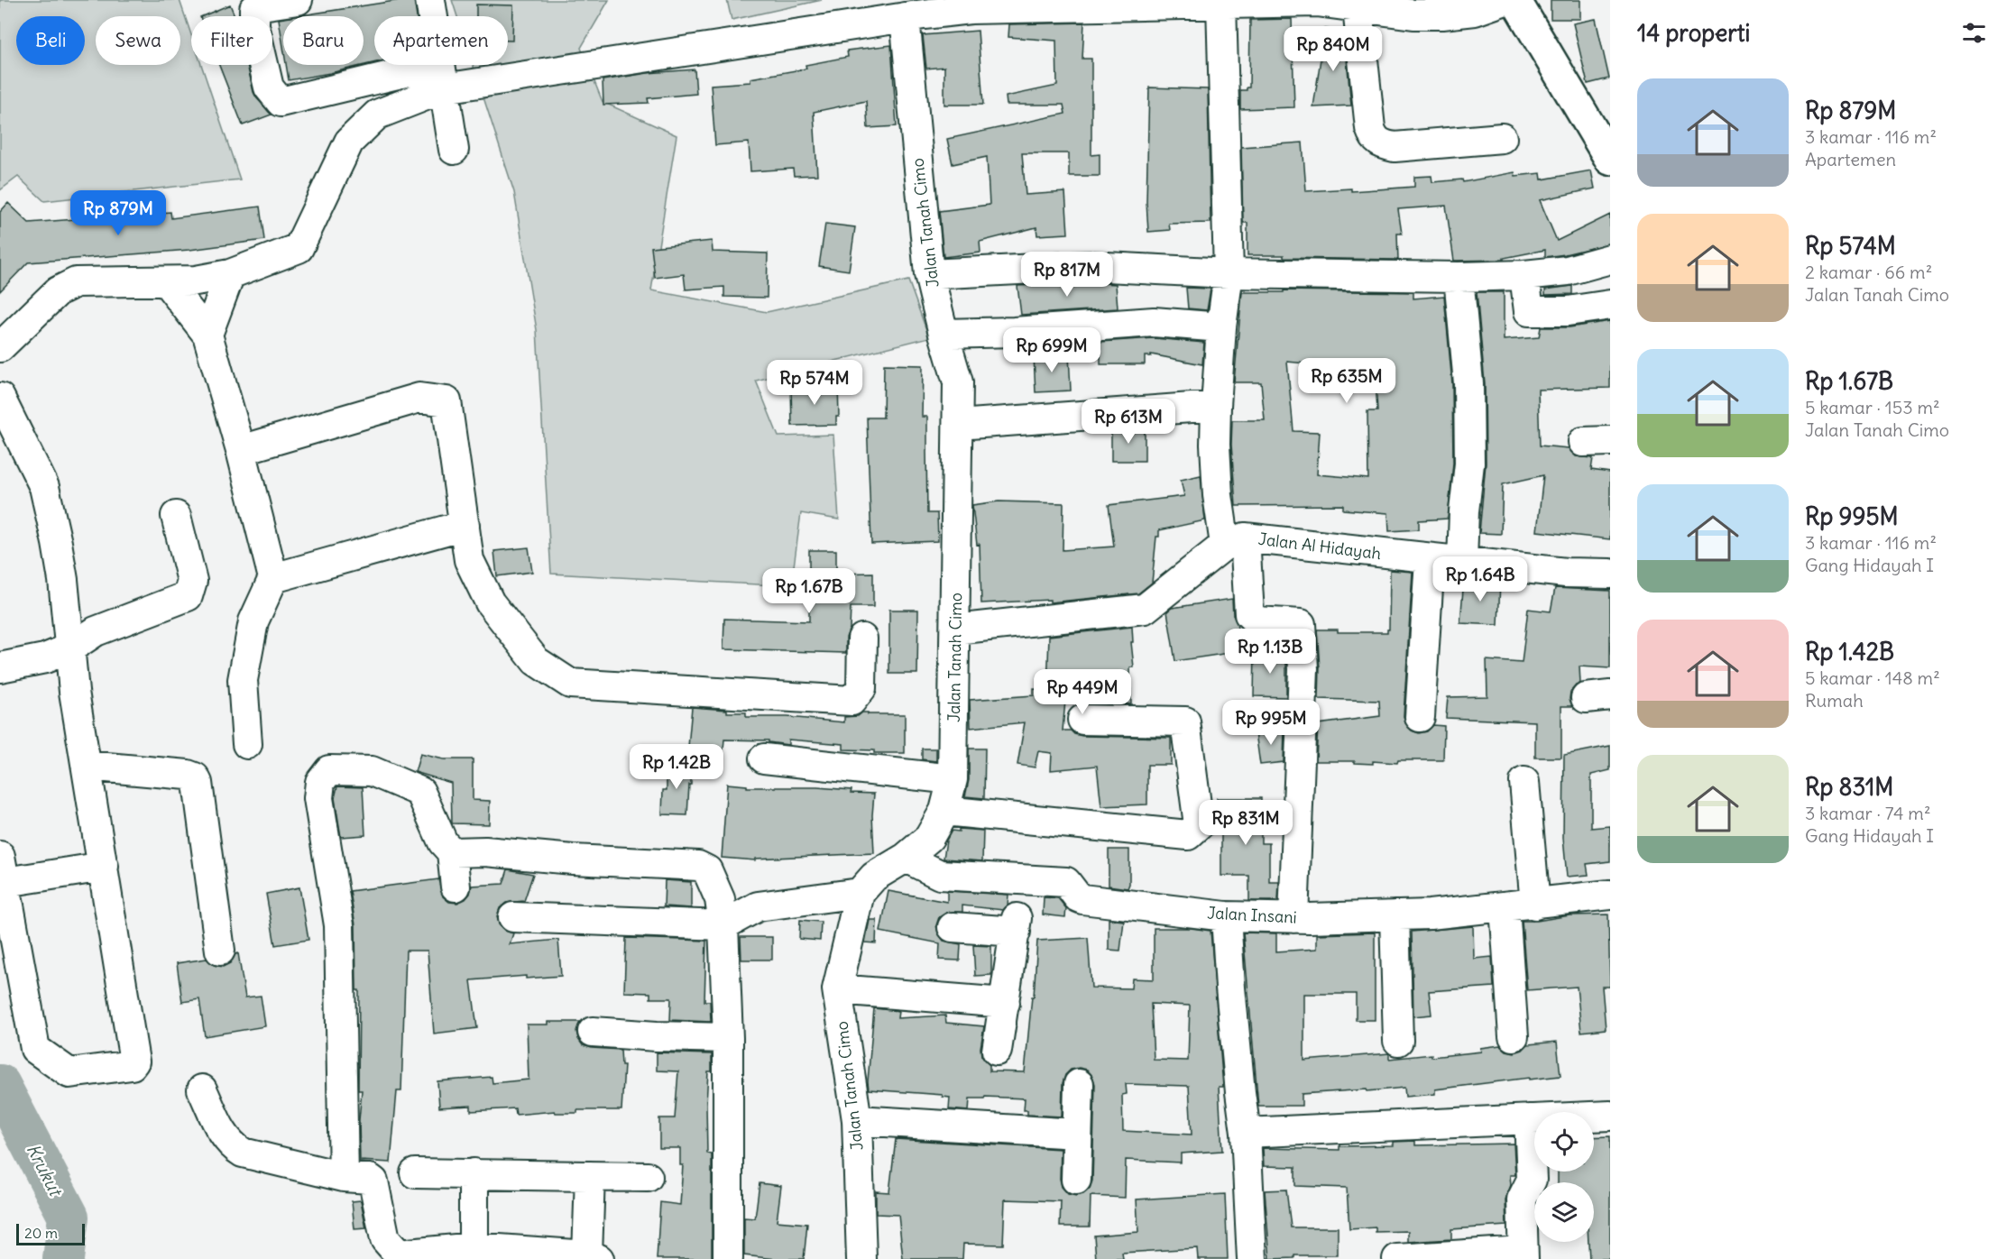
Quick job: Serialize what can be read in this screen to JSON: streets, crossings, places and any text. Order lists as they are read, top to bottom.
{
  "streets": {
    "street": ["Jalan Tanah Cimo", "Jalan Al Hidayah", "Jalan Insani"]
  },
  "crossings": [
    ["Jalan Tanah Cimo", "Jalan Insani"]
  ],
  "water": ["Krukut"],
  "scale_bar": "20 m",
  "page": {
    "heading": "14 properti",
    "chip": [
      "Beli",
      "Sewa",
      "Filter",
      "Baru",
      "Apartemen"
    ],
    "price": [
      "Rp 840M",
      "Rp 879M",
      "Rp 817M",
      "Rp 699M",
      "Rp 635M",
      "Rp 574M",
      "Rp 613M",
      "Rp 1.64B",
      "Rp 1.67B",
      "Rp 1.13B",
      "Rp 449M",
      "Rp 995M",
      "Rp 1.42B",
      "Rp 831M"
    ],
    "list": [
      {
        "name": "Rp 879M",
        "note": "3 kamar · 116 m² · Apartemen"
      },
      {
        "name": "Rp 574M",
        "note": "2 kamar · 66 m² · Jalan Tanah Cimo"
      },
      {
        "name": "Rp 1.67B",
        "note": "5 kamar · 153 m² · Jalan Tanah Cimo"
      },
      {
        "name": "Rp 995M",
        "note": "3 kamar · 116 m² · Gang Hidayah I"
      },
      {
        "name": "Rp 1.42B",
        "note": "5 kamar · 148 m² · Rumah"
      },
      {
        "name": "Rp 831M",
        "note": "3 kamar · 74 m² · Gang Hidayah I"
      }
    ],
    "scale": "20 m"
  }
}
